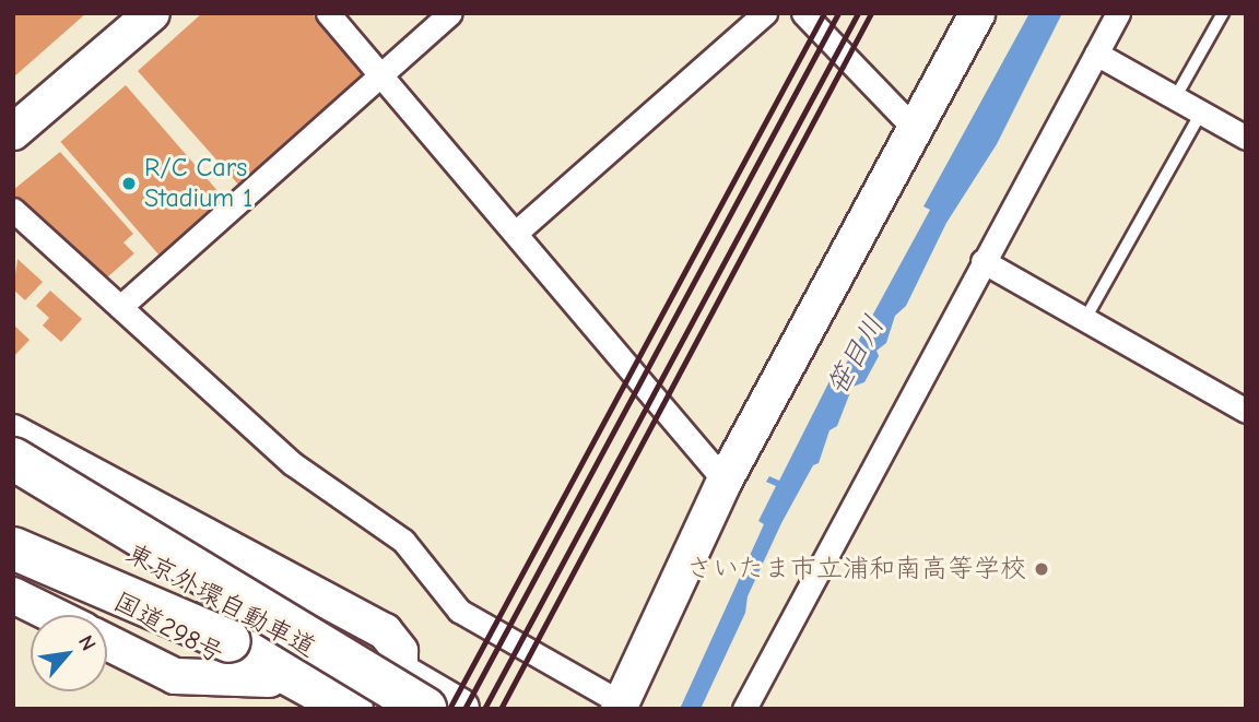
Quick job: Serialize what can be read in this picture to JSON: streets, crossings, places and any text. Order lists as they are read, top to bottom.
{
  "streets": {
    "highway": ["東京外環自動車道", "国道298号"]
  },
  "water": ["笹目川"],
  "places": ["R/C Cars Stadium 1", "さいたま市立浦和南高等学校"],
  "north": "top right"
}
